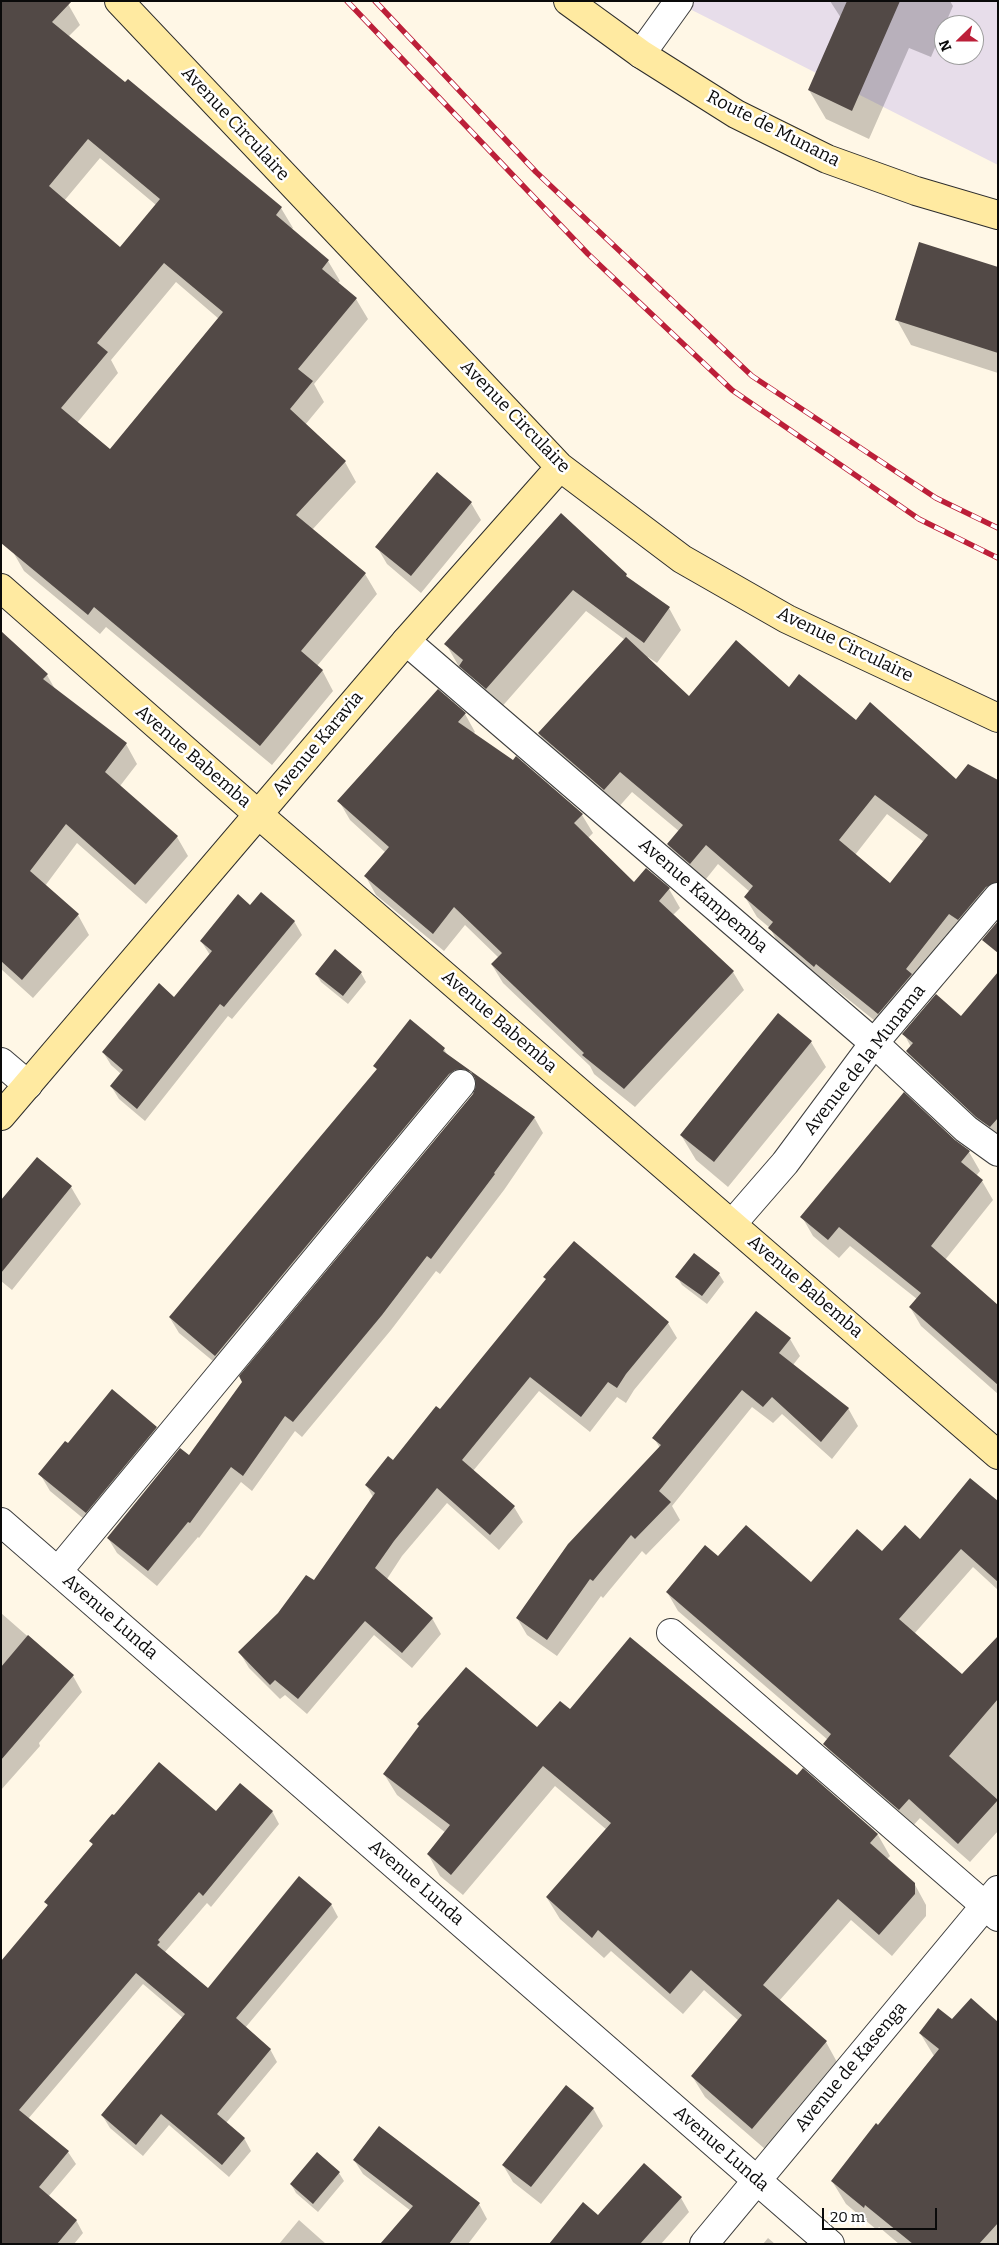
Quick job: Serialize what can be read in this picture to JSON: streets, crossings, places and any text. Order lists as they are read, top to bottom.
{
  "streets": {
    "street": [
      "Avenue Circulaire",
      "Route de Munana",
      "Avenue Karavia",
      "Avenue Babemba",
      "Avenue Kampemba",
      "Avenue de la Munama",
      "Avenue Lunda",
      "Avenue de Kasenga"
    ]
  },
  "crossings": [
    ["Avenue Circulaire", "Avenue Karavia"],
    ["Avenue Karavia", "Avenue Babemba"],
    ["Avenue Karavia", "Avenue Kampemba"],
    ["Avenue Babemba", "Avenue de la Munama"],
    ["Avenue Kampemba", "Avenue de la Munama"],
    ["Avenue Lunda", "Avenue de Kasenga"]
  ],
  "scale_bar": "20 m",
  "north": "left"
}
